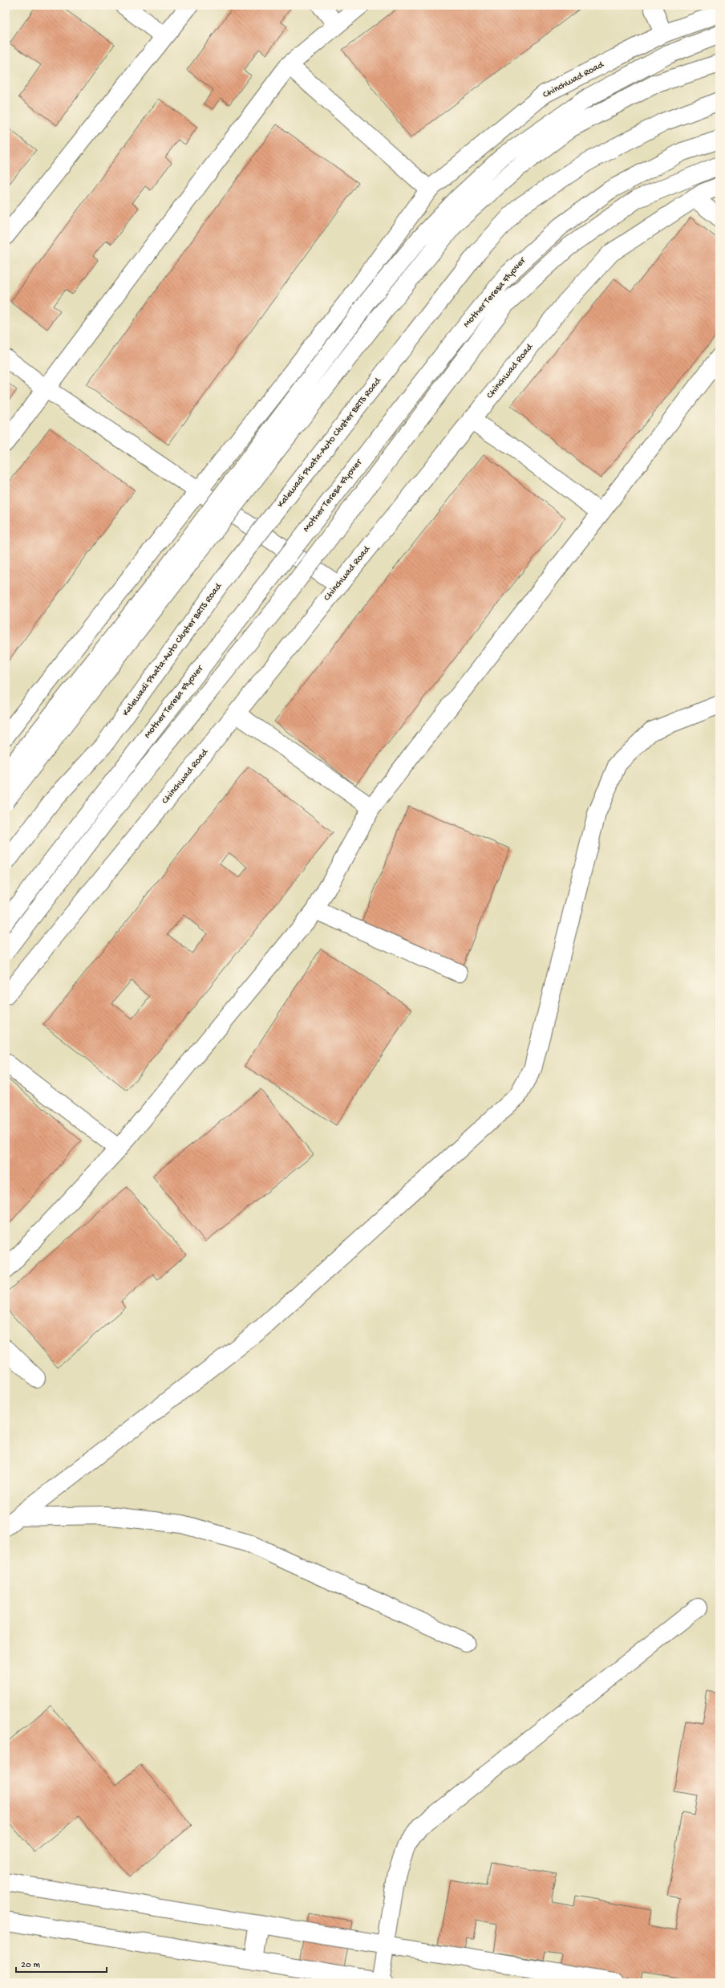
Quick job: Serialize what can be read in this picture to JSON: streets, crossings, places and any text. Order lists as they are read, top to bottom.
{
  "streets": {
    "street": ["Chinchwad Road", "Mother Teresa Flyover", "Kalewadi Phata-Auto Cluster BRTS Road"]
  },
  "scale_bar": "20 m"
}
